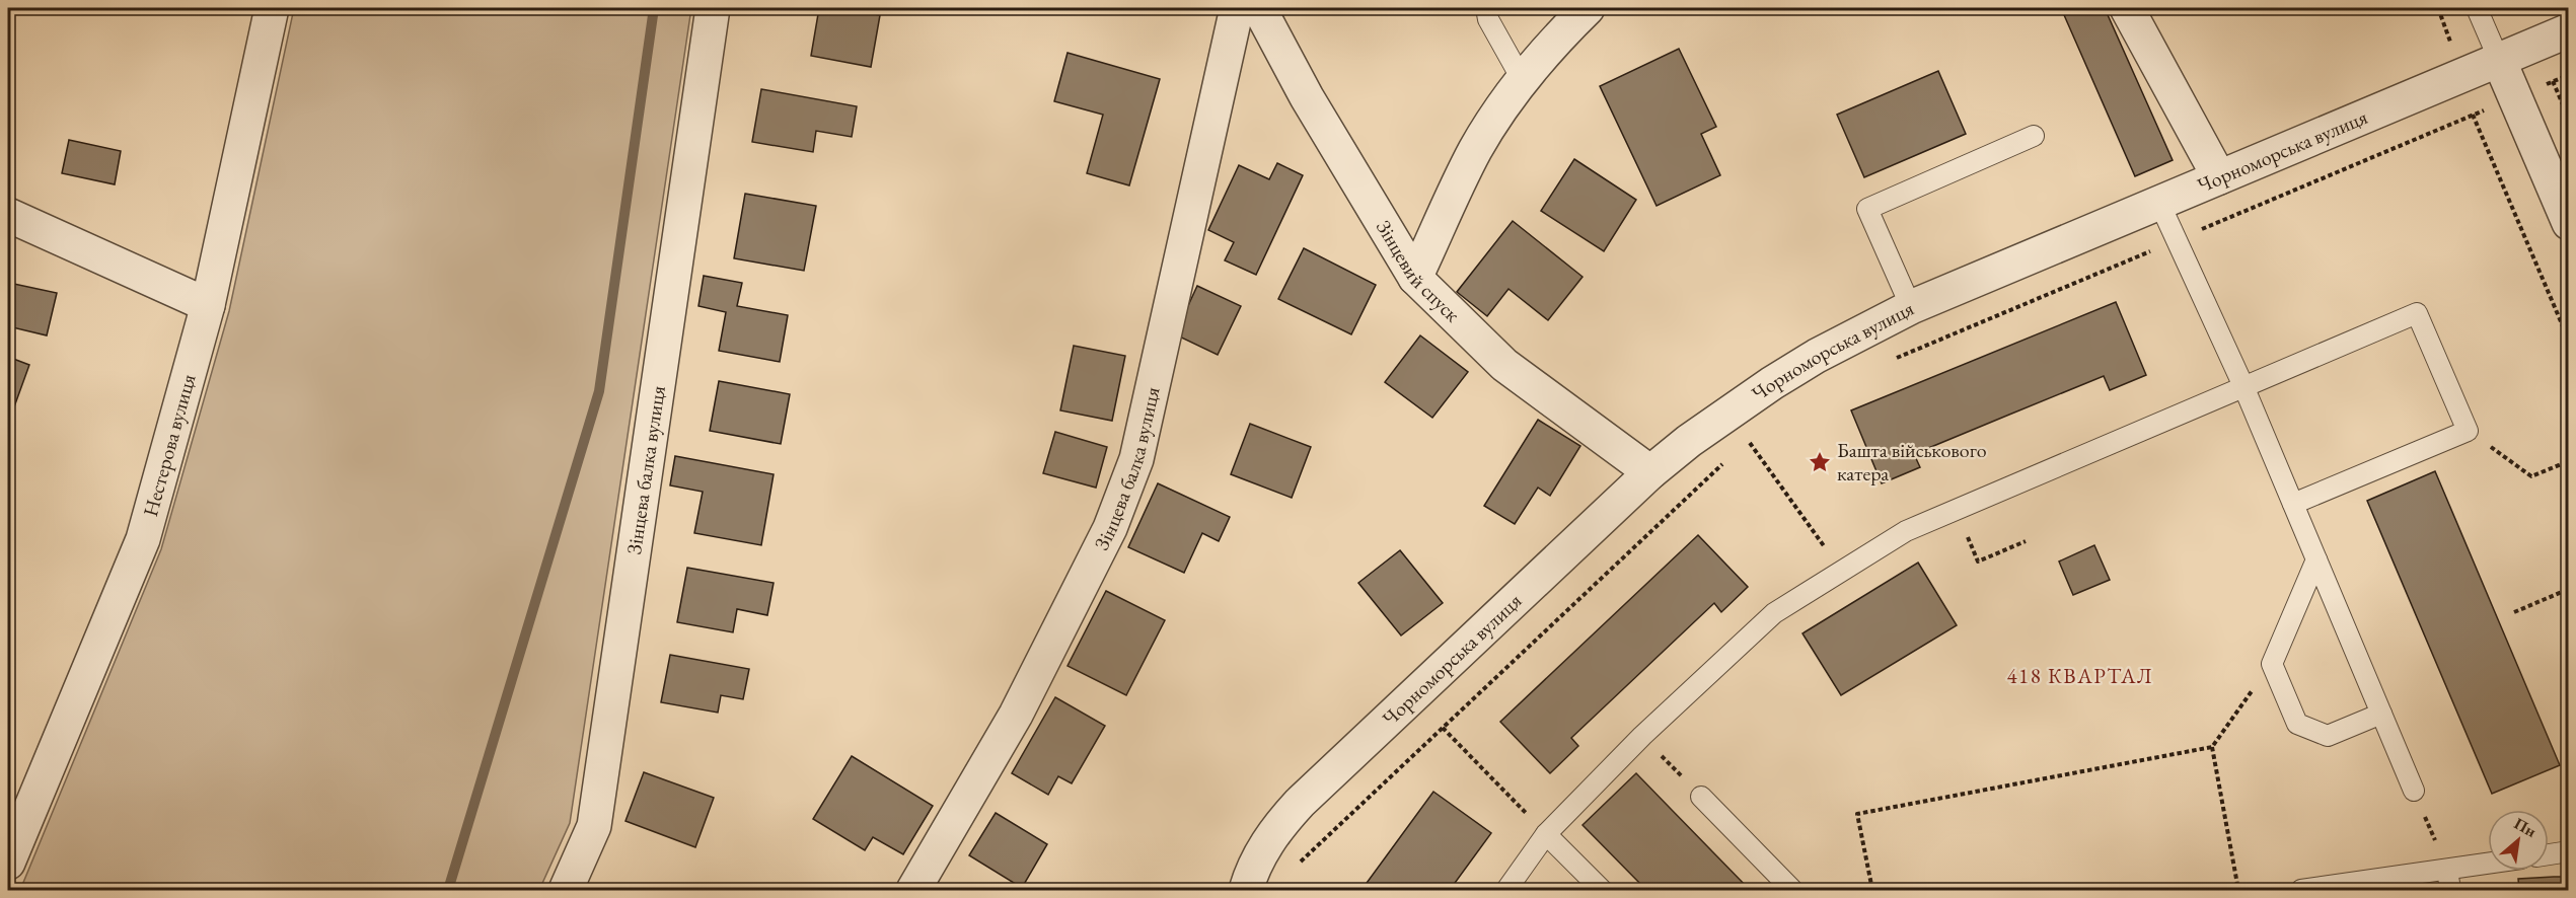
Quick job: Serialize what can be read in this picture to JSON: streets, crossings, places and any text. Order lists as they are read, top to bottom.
{
  "streets": {
    "street": [
      "Чорноморська вулиця",
      "Зінцевий спуск",
      "Нестерова вулиця",
      "Зінцева балка вулиця"
    ]
  },
  "crossings": [
    ["Чорноморська вулиця", "Зінцевий спуск"]
  ],
  "districts": ["418 КВАРТАЛ"],
  "places": {
    "place": ["Башта військового катера"]
  },
  "north": "top right"
}
